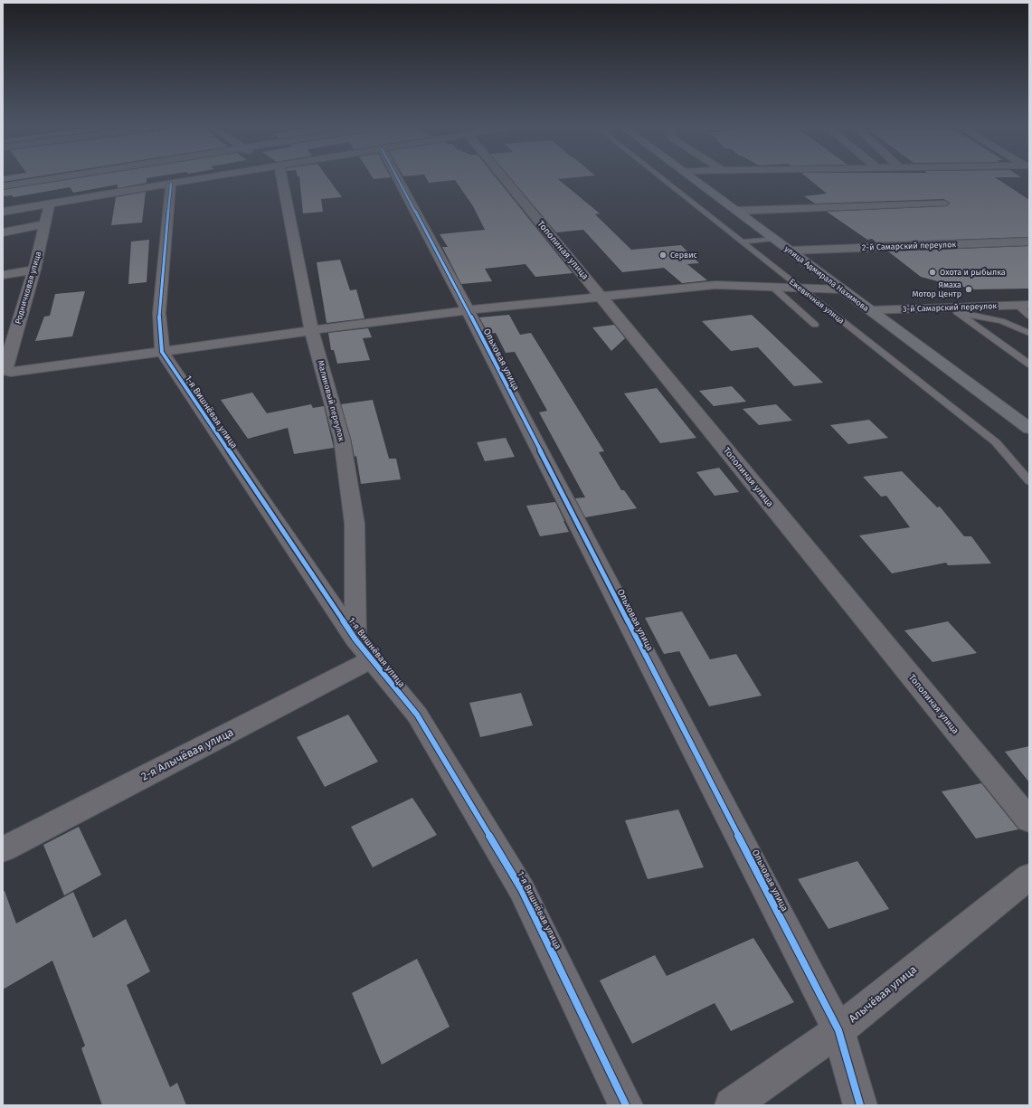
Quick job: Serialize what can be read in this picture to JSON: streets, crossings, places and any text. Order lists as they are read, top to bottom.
{
  "streets": {
    "main road": ["улица Адмирала Нахимова"],
    "street": [
      "2-й Самарский переулок",
      "Тополиная улица",
      "Родничковая улица",
      "3-й Самарский переулок",
      "Ольховая улица",
      "Малиновый переулок",
      "1-я Вишнёвая улица",
      "2-я Алычёвая улица",
      "Алычёвая улица"
    ],
    "lane": ["Ежевичная улица"]
  },
  "crossings": [
    ["2-й Самарский переулок", "улица Адмирала Нахимова"],
    ["улица Адмирала Нахимова", "3-й Самарский переулок"],
    ["Родничковая улица", "1-я Вишнёвая улица"],
    ["Ольховая улица", "Алычёвая улица"],
    ["Малиновый переулок", "1-я Вишнёвая улица"],
    ["1-я Вишнёвая улица", "2-я Алычёвая улица"]
  ],
  "places": ["Сервис", "Охота и рыбылка", "Ямаха Мотор Центр"]
}
